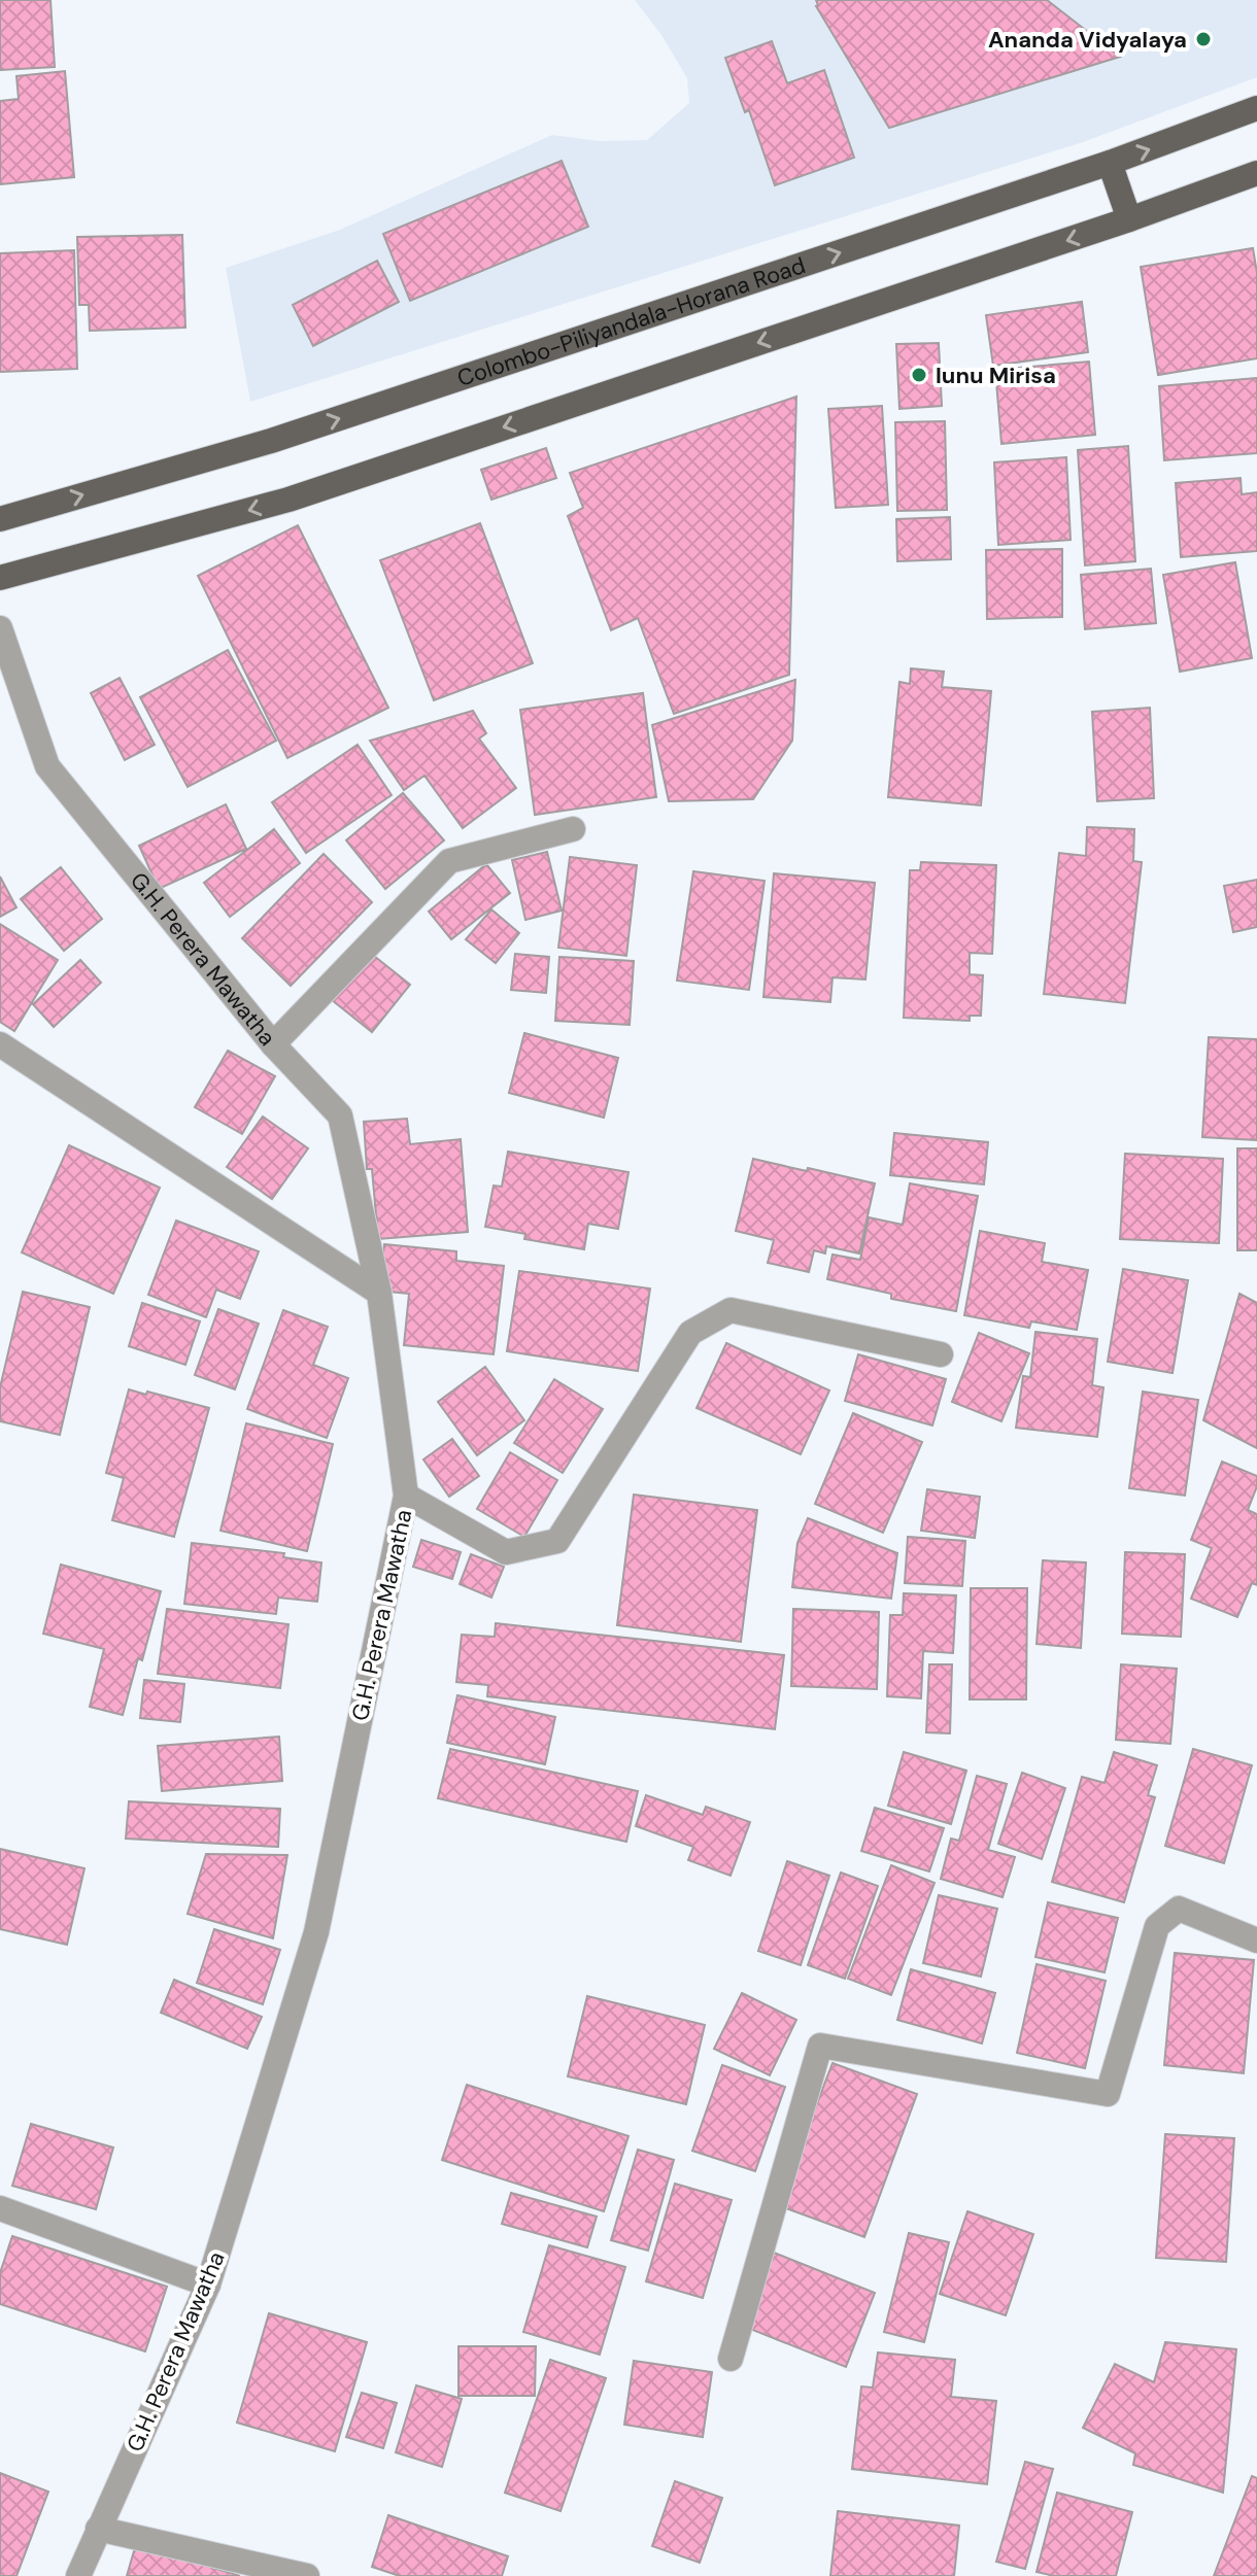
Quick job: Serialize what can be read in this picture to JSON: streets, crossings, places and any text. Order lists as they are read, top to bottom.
{
  "streets": {
    "main road": ["Colombo-Piliyandala-Horana Road"],
    "street": ["G.H. Perera Mawatha"]
  },
  "places": ["Ananda Vidyalaya", "lunu Mirisa"]
}
